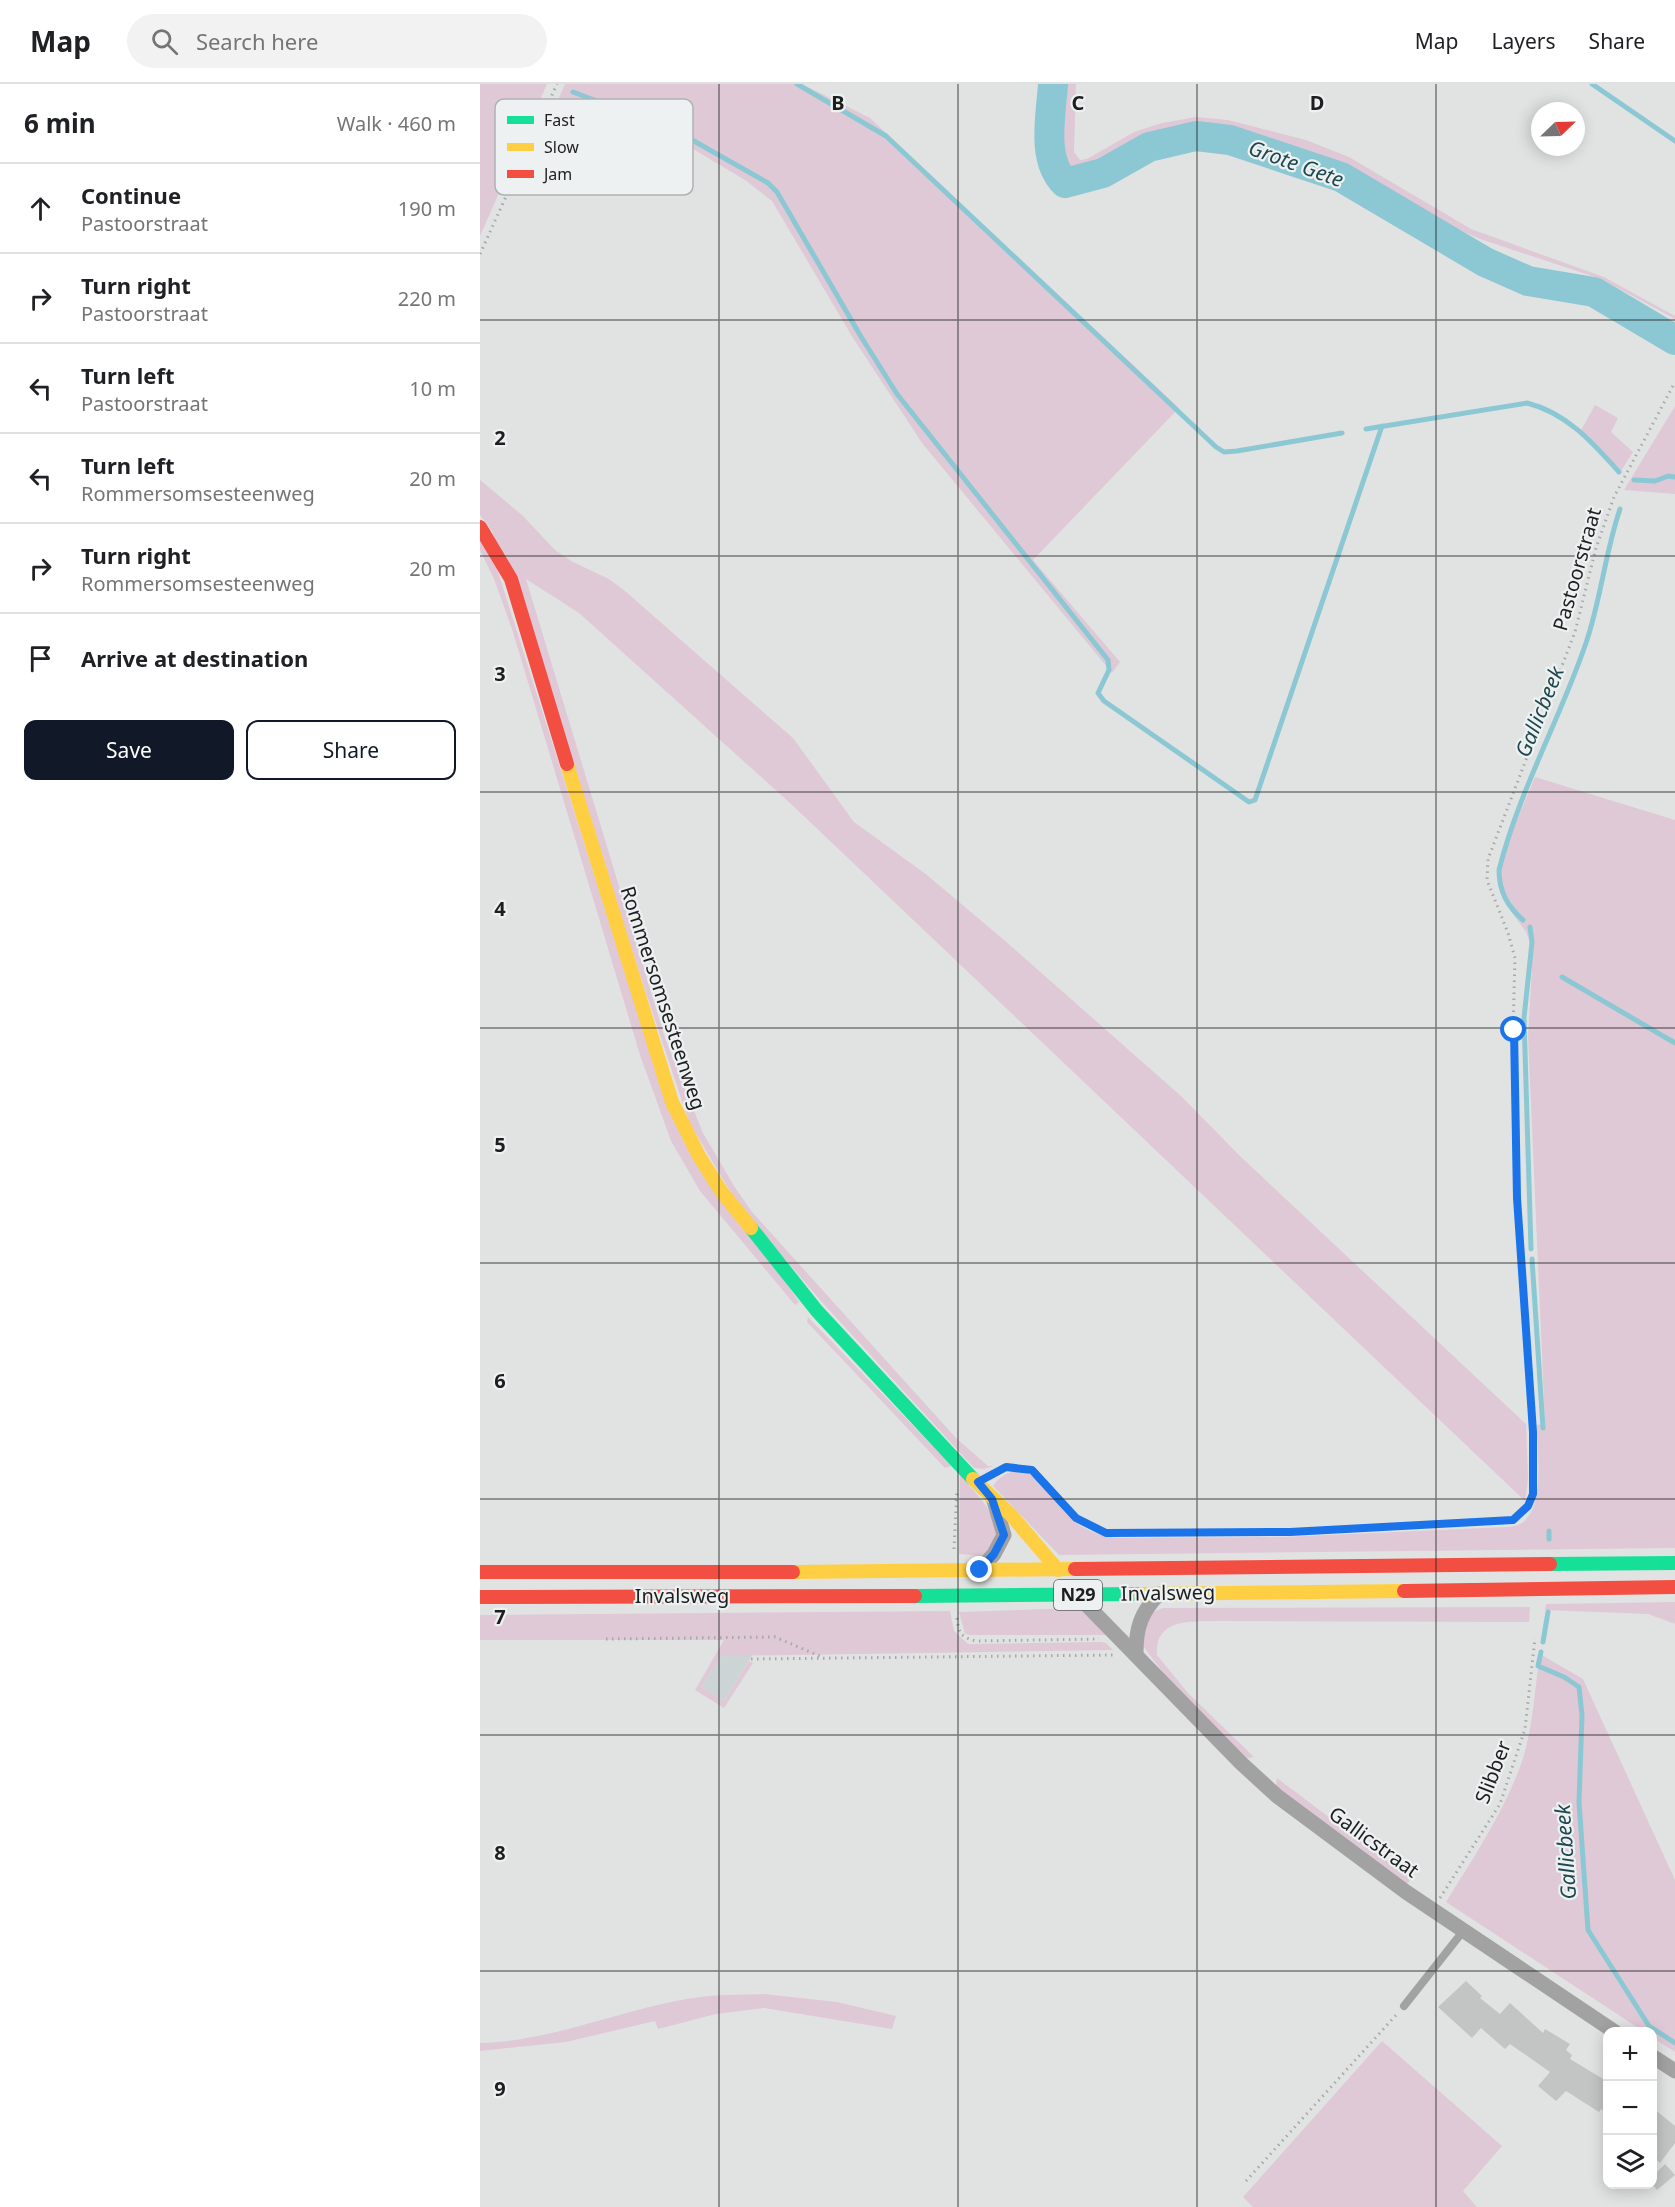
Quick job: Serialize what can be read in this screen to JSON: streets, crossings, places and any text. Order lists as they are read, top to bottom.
{
  "streets": {
    "main road": ["Rommersomsesteenweg", "Invalsweg", "N29"],
    "street": ["Gallicstraat"],
    "path": ["Pastoorstraat", "Slibber"]
  },
  "crossings": [
    ["Pastoorstraat", "Rommersomsesteenweg"],
    ["Rommersomsesteenweg", "Invalsweg"],
    ["Invalsweg", "Gallicstraat"]
  ],
  "water": ["Grote Gete", "Gallicbeek"],
  "legend": ["Fast", "Slow", "Jam"],
  "north": "top right",
  "page": {
    "header": "Map",
    "search": "Search here",
    "nav": ["Map", "Layers", "Share"],
    "heading": ["6 min", "Walk · 460 m"],
    "list": [
      ["Continue", "Pastoorstraat", "190 m"],
      ["Turn right", "Pastoorstraat", "220 m"],
      ["Turn left", "Pastoorstraat", "10 m"],
      ["Turn left", "Rommersomsesteenweg", "20 m"],
      ["Turn right", "Rommersomsesteenweg", "20 m"],
      "Arrive at destination"
    ],
    "buttons": ["Save", "Share"],
    "map_buttons": ["+", "−"]
  },
  "grid": {
    "columns": ["B", "C", "D"],
    "rows": [
      "2",
      "3",
      "4",
      "5",
      "6",
      "7",
      "8",
      "9"
    ]
  }
}
